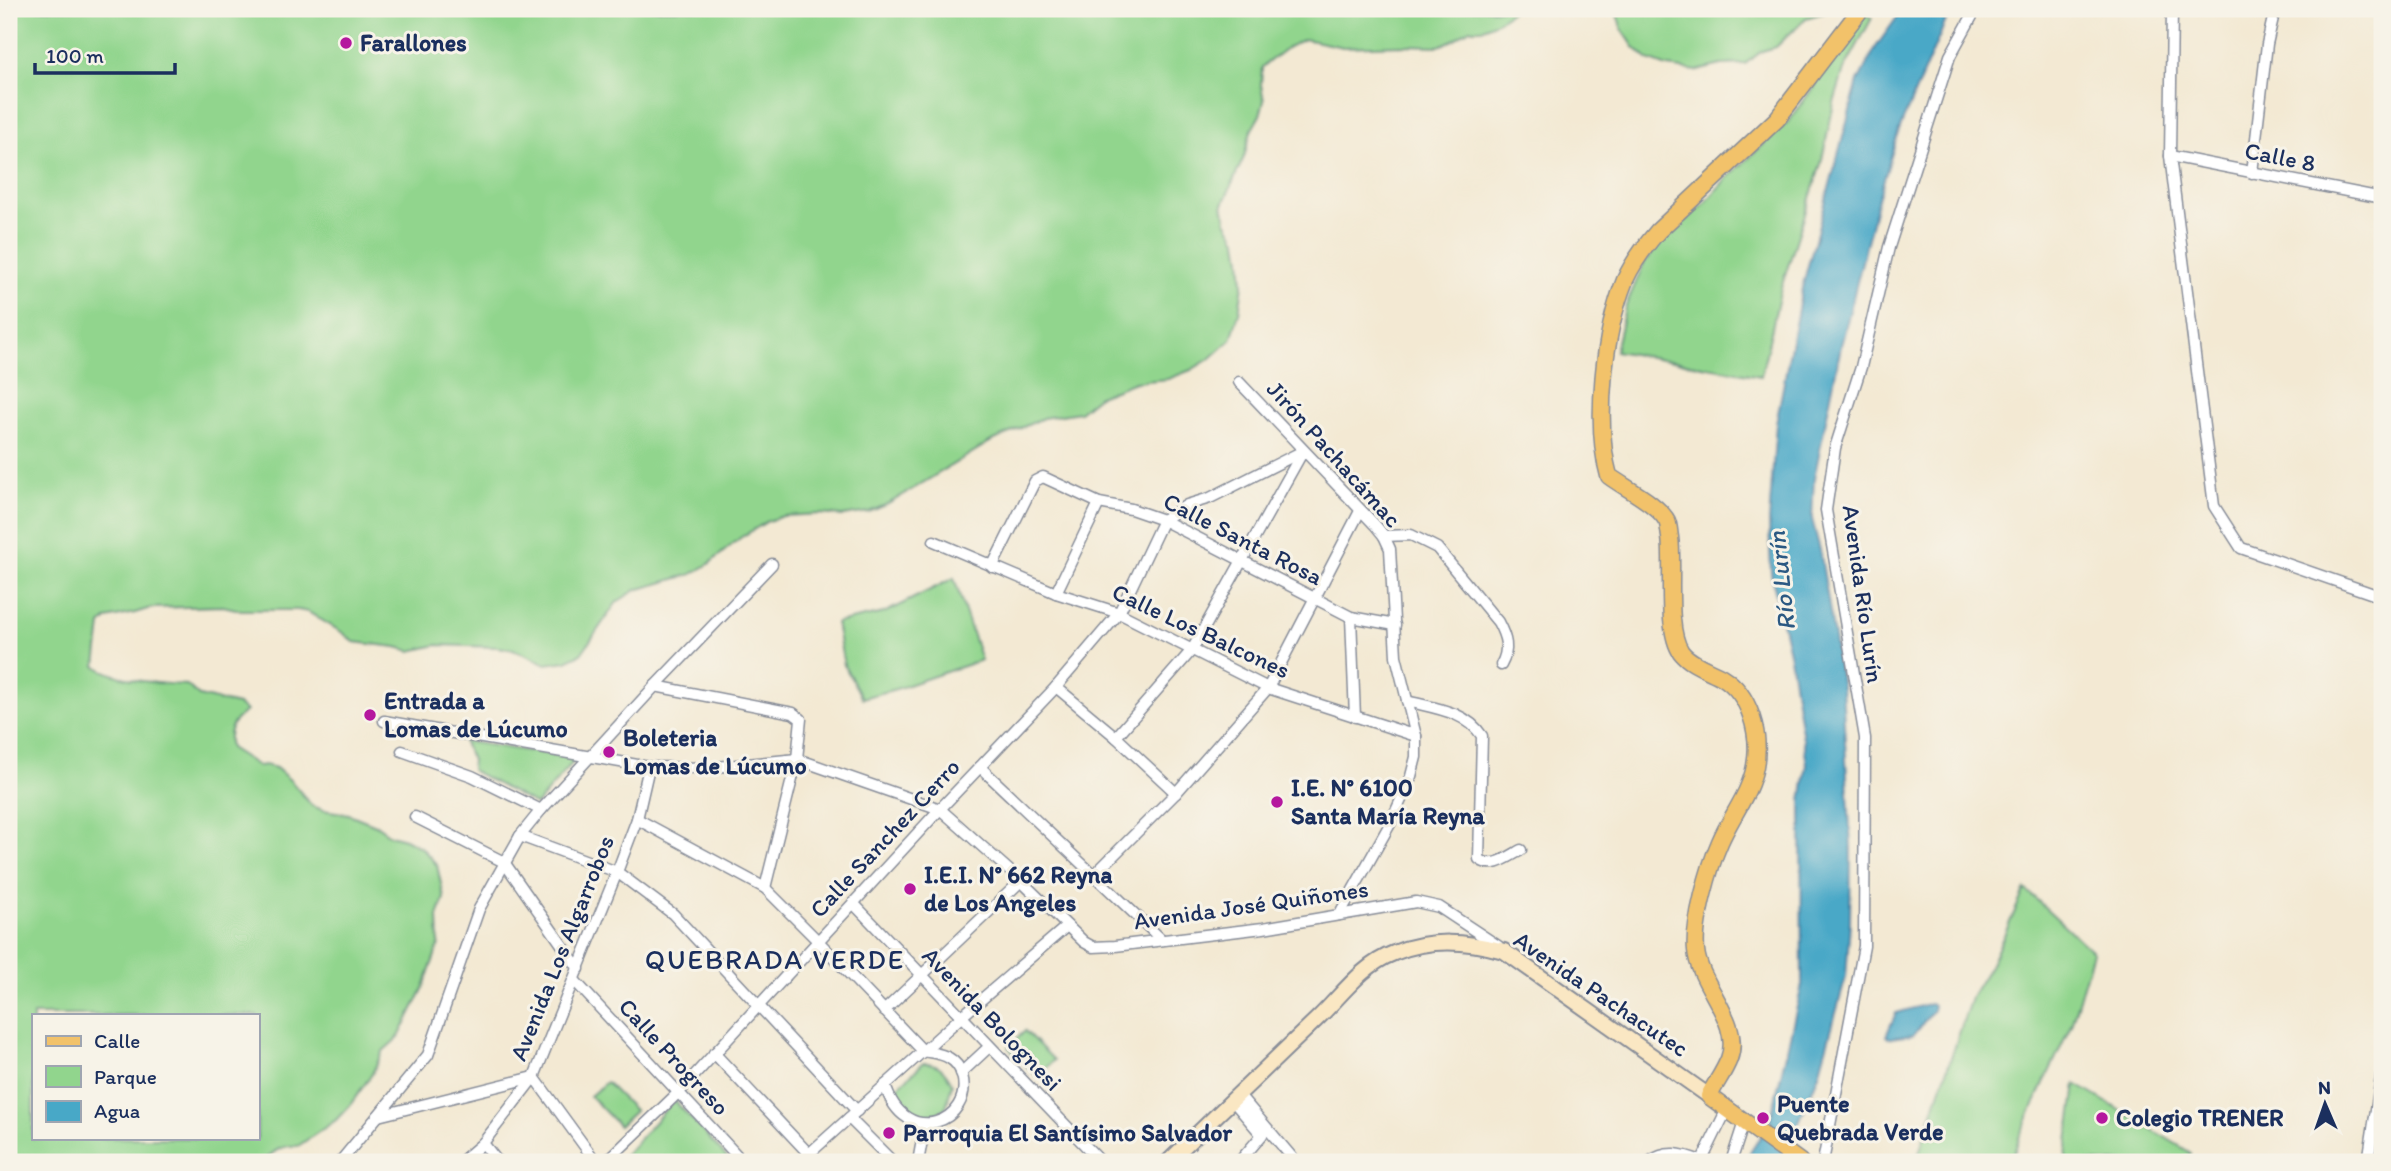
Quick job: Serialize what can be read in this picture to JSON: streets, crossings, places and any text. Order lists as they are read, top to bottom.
{
  "streets": {
    "main road": ["Avenida Pachacutec"],
    "street": [
      "Calle 8",
      "Jirón Pachacámac",
      "Calle Santa Rosa",
      "Avenida Río Lurín",
      "Calle Los Balcones",
      "Calle Sanchez Cerro",
      "Avenida José Quiñones",
      "Avenida Los Algarrobos",
      "Avenida Bolognesi",
      "Calle Progreso"
    ]
  },
  "crossings": [
    ["Jirón Pachacámac", "Calle Santa Rosa"],
    ["Jirón Pachacámac", "Calle Los Balcones"],
    ["Jirón Pachacámac", "Avenida José Quiñones"],
    ["Calle Santa Rosa", "Calle Los Balcones"],
    ["Calle Santa Rosa", "Calle Sanchez Cerro"],
    ["Calle Los Balcones", "Calle Sanchez Cerro"],
    ["Calle Sanchez Cerro", "Avenida José Quiñones"],
    ["Calle Sanchez Cerro", "Avenida Bolognesi"],
    ["Calle Sanchez Cerro", "Calle Progreso"],
    ["Avenida José Quiñones", "Avenida Los Algarrobos"],
    ["Avenida José Quiñones", "Avenida Pachacutec"],
    ["Avenida Los Algarrobos", "Calle Progreso"]
  ],
  "districts": ["QUEBRADA VERDE"],
  "water": ["Río Lurín"],
  "places": [
    "Farallones",
    "Entrada a Lomas de Lúcumo",
    "Boleteria Lomas de Lúcumo",
    "I.E. N° 6100 Santa María Reyna",
    "I.E.I. N° 662 Reyna de Los Angeles",
    "Puente Quebrada Verde",
    "Colegio TRENER",
    "Parroquia El Santísimo Salvador"
  ],
  "legend": ["Calle", "Parque", "Agua"],
  "scale_bar": "100 m",
  "north": "top"
}
